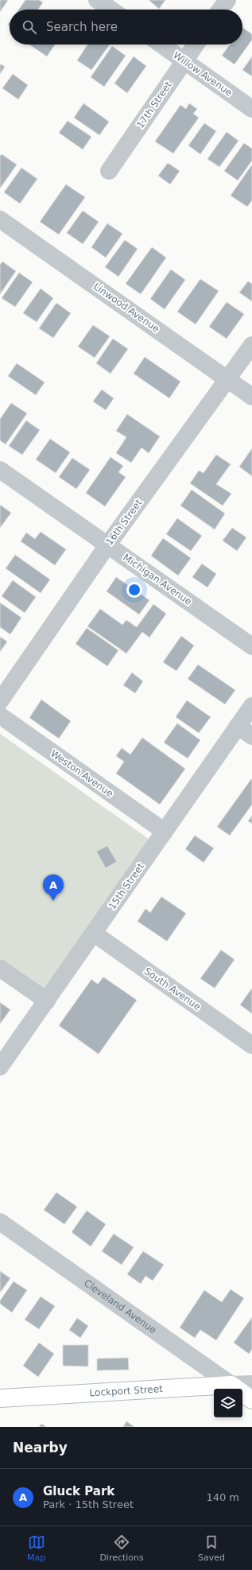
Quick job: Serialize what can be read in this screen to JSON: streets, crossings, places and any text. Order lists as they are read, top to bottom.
{
  "streets": {
    "main road": ["Cleveland Avenue", "Lockport Street"],
    "street": [
      "Willow Avenue",
      "17th Street",
      "Linwood Avenue",
      "16th Street",
      "Michigan Avenue",
      "Weston Avenue",
      "15th Street",
      "South Avenue"
    ]
  },
  "crossings": [
    ["Willow Avenue", "17th Street"],
    ["Linwood Avenue", "16th Street"],
    ["16th Street", "Michigan Avenue"],
    ["Weston Avenue", "15th Street"],
    ["15th Street", "South Avenue"],
    ["Cleveland Avenue", "Lockport Street"]
  ],
  "page": {
    "search": "Search here",
    "pins": "A",
    "heading": "Nearby",
    "list": [
      {
        "mark": "A",
        "name": "Gluck Park",
        "note": "Park · 15th Street",
        "value": "140 m"
      }
    ],
    "nav": ["Map", "Directions", "Saved"]
  }
}
